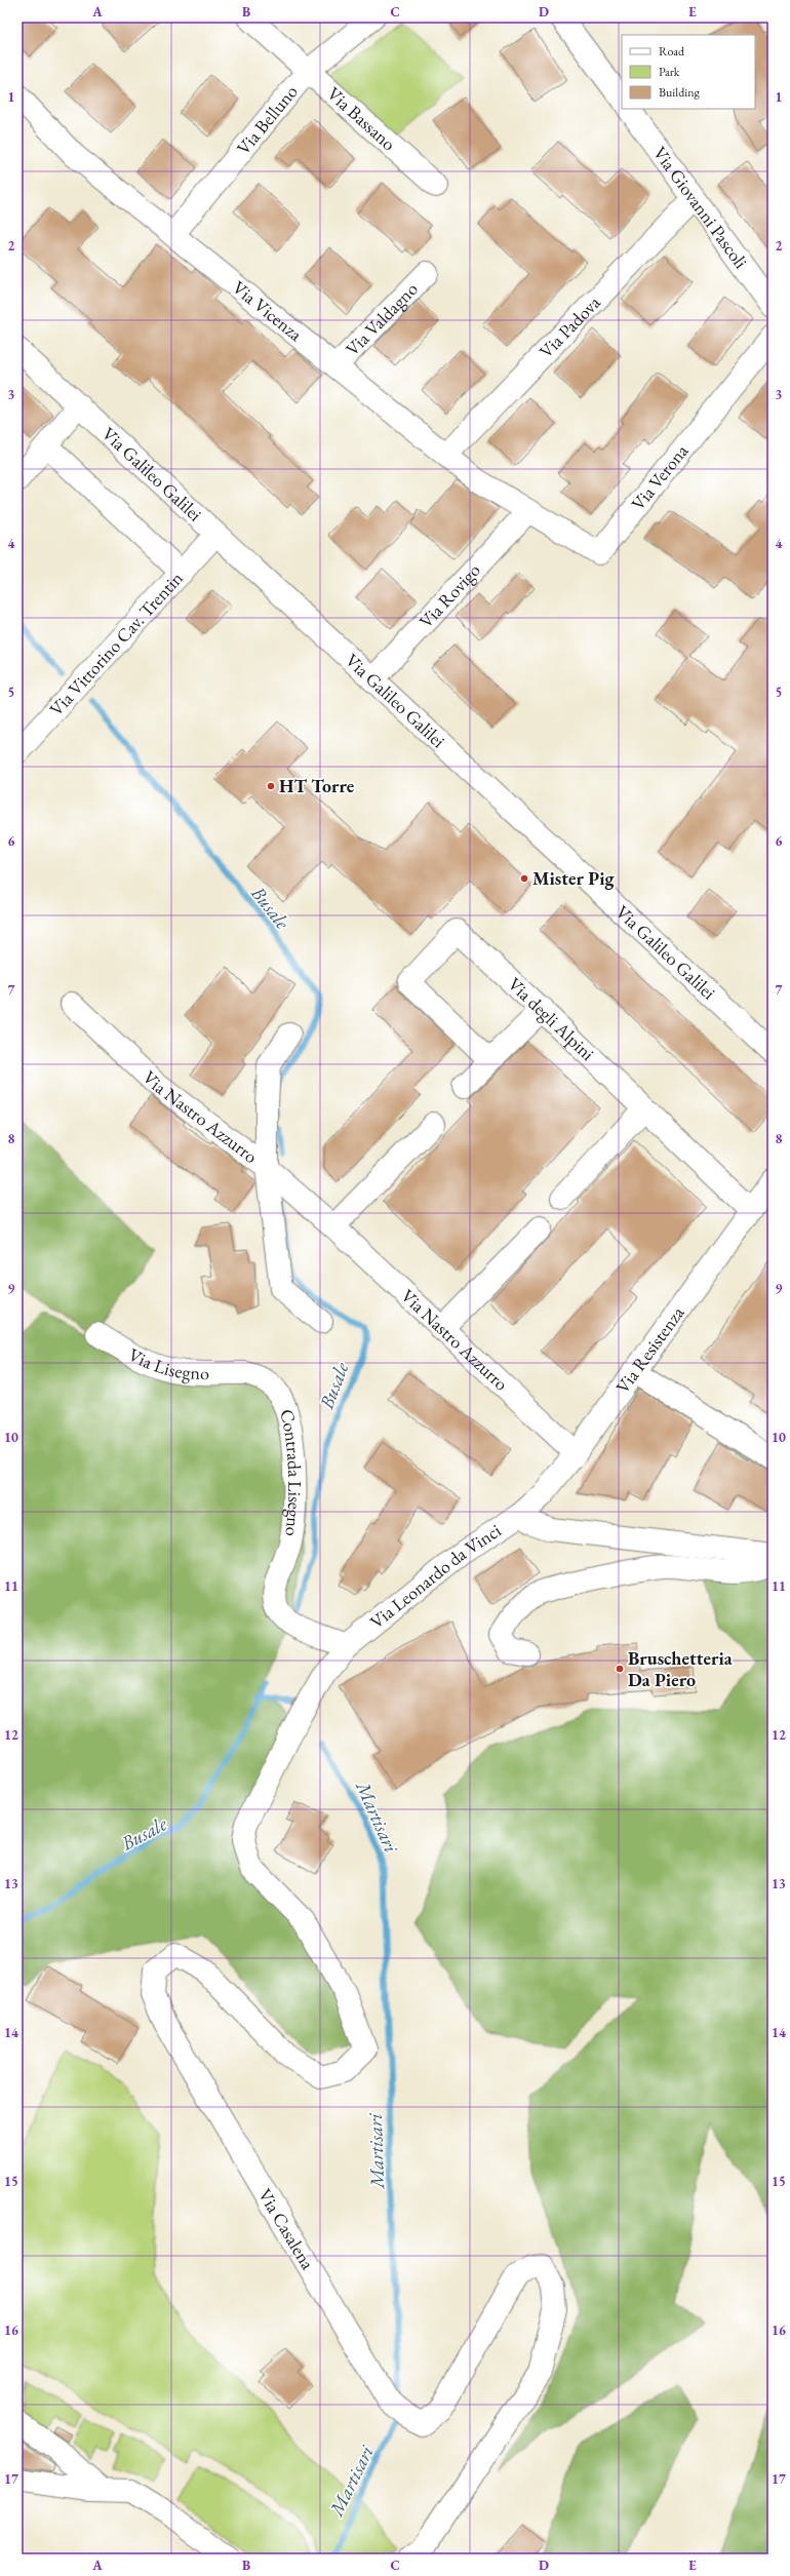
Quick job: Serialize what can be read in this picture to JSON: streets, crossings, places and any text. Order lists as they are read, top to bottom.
{
  "streets": {
    "street": [
      "Via Belluno",
      "Via Bassano",
      "Via Giovanni Pascoli",
      "Via Vicenza",
      "Via Valdagno",
      "Via Padova",
      "Via Galileo Galilei",
      "Via Verona",
      "Via Rovigo",
      "Via Vittorino Cav. Trentin",
      "Via degli Alpini",
      "Via Nastro Azzurro",
      "Via Resistenza",
      "Via Lisegno",
      "Contrada Lisegno",
      "Via Leonardo da Vinci",
      "Via Casalena"
    ]
  },
  "crossings": [
    ["Via Belluno", "Via Bassano"],
    ["Via Belluno", "Via Vicenza"],
    ["Via Giovanni Pascoli", "Via Padova"],
    ["Via Vicenza", "Via Valdagno"],
    ["Via Vicenza", "Via Padova"],
    ["Via Vicenza", "Via Verona"],
    ["Via Vicenza", "Via Rovigo"],
    ["Via Galileo Galilei", "Via Rovigo"],
    ["Via Galileo Galilei", "Via Vittorino Cav. Trentin"],
    ["Via Verona", "Via Rovigo"],
    ["Via degli Alpini", "Via Resistenza"],
    ["Via Nastro Azzurro", "Via Resistenza"],
    ["Via Resistenza", "Via Leonardo da Vinci"],
    ["Via Lisegno", "Contrada Lisegno"],
    ["Contrada Lisegno", "Via Leonardo da Vinci"],
    ["Via Leonardo da Vinci", "Via Casalena"]
  ],
  "water": ["Busale", "Martisari"],
  "places": ["HT Torre", "Mister Pig", "Bruschetteria Da Piero"],
  "legend": ["Road", "Park", "Building"],
  "grid": {
    "columns": [
      "A",
      "B",
      "C",
      "D",
      "E"
    ],
    "rows": [
      "1",
      "2",
      "3",
      "4",
      "5",
      "6",
      "7",
      "8",
      "9",
      "10",
      "11",
      "12",
      "13",
      "14",
      "15",
      "16",
      "17"
    ]
  }
}
